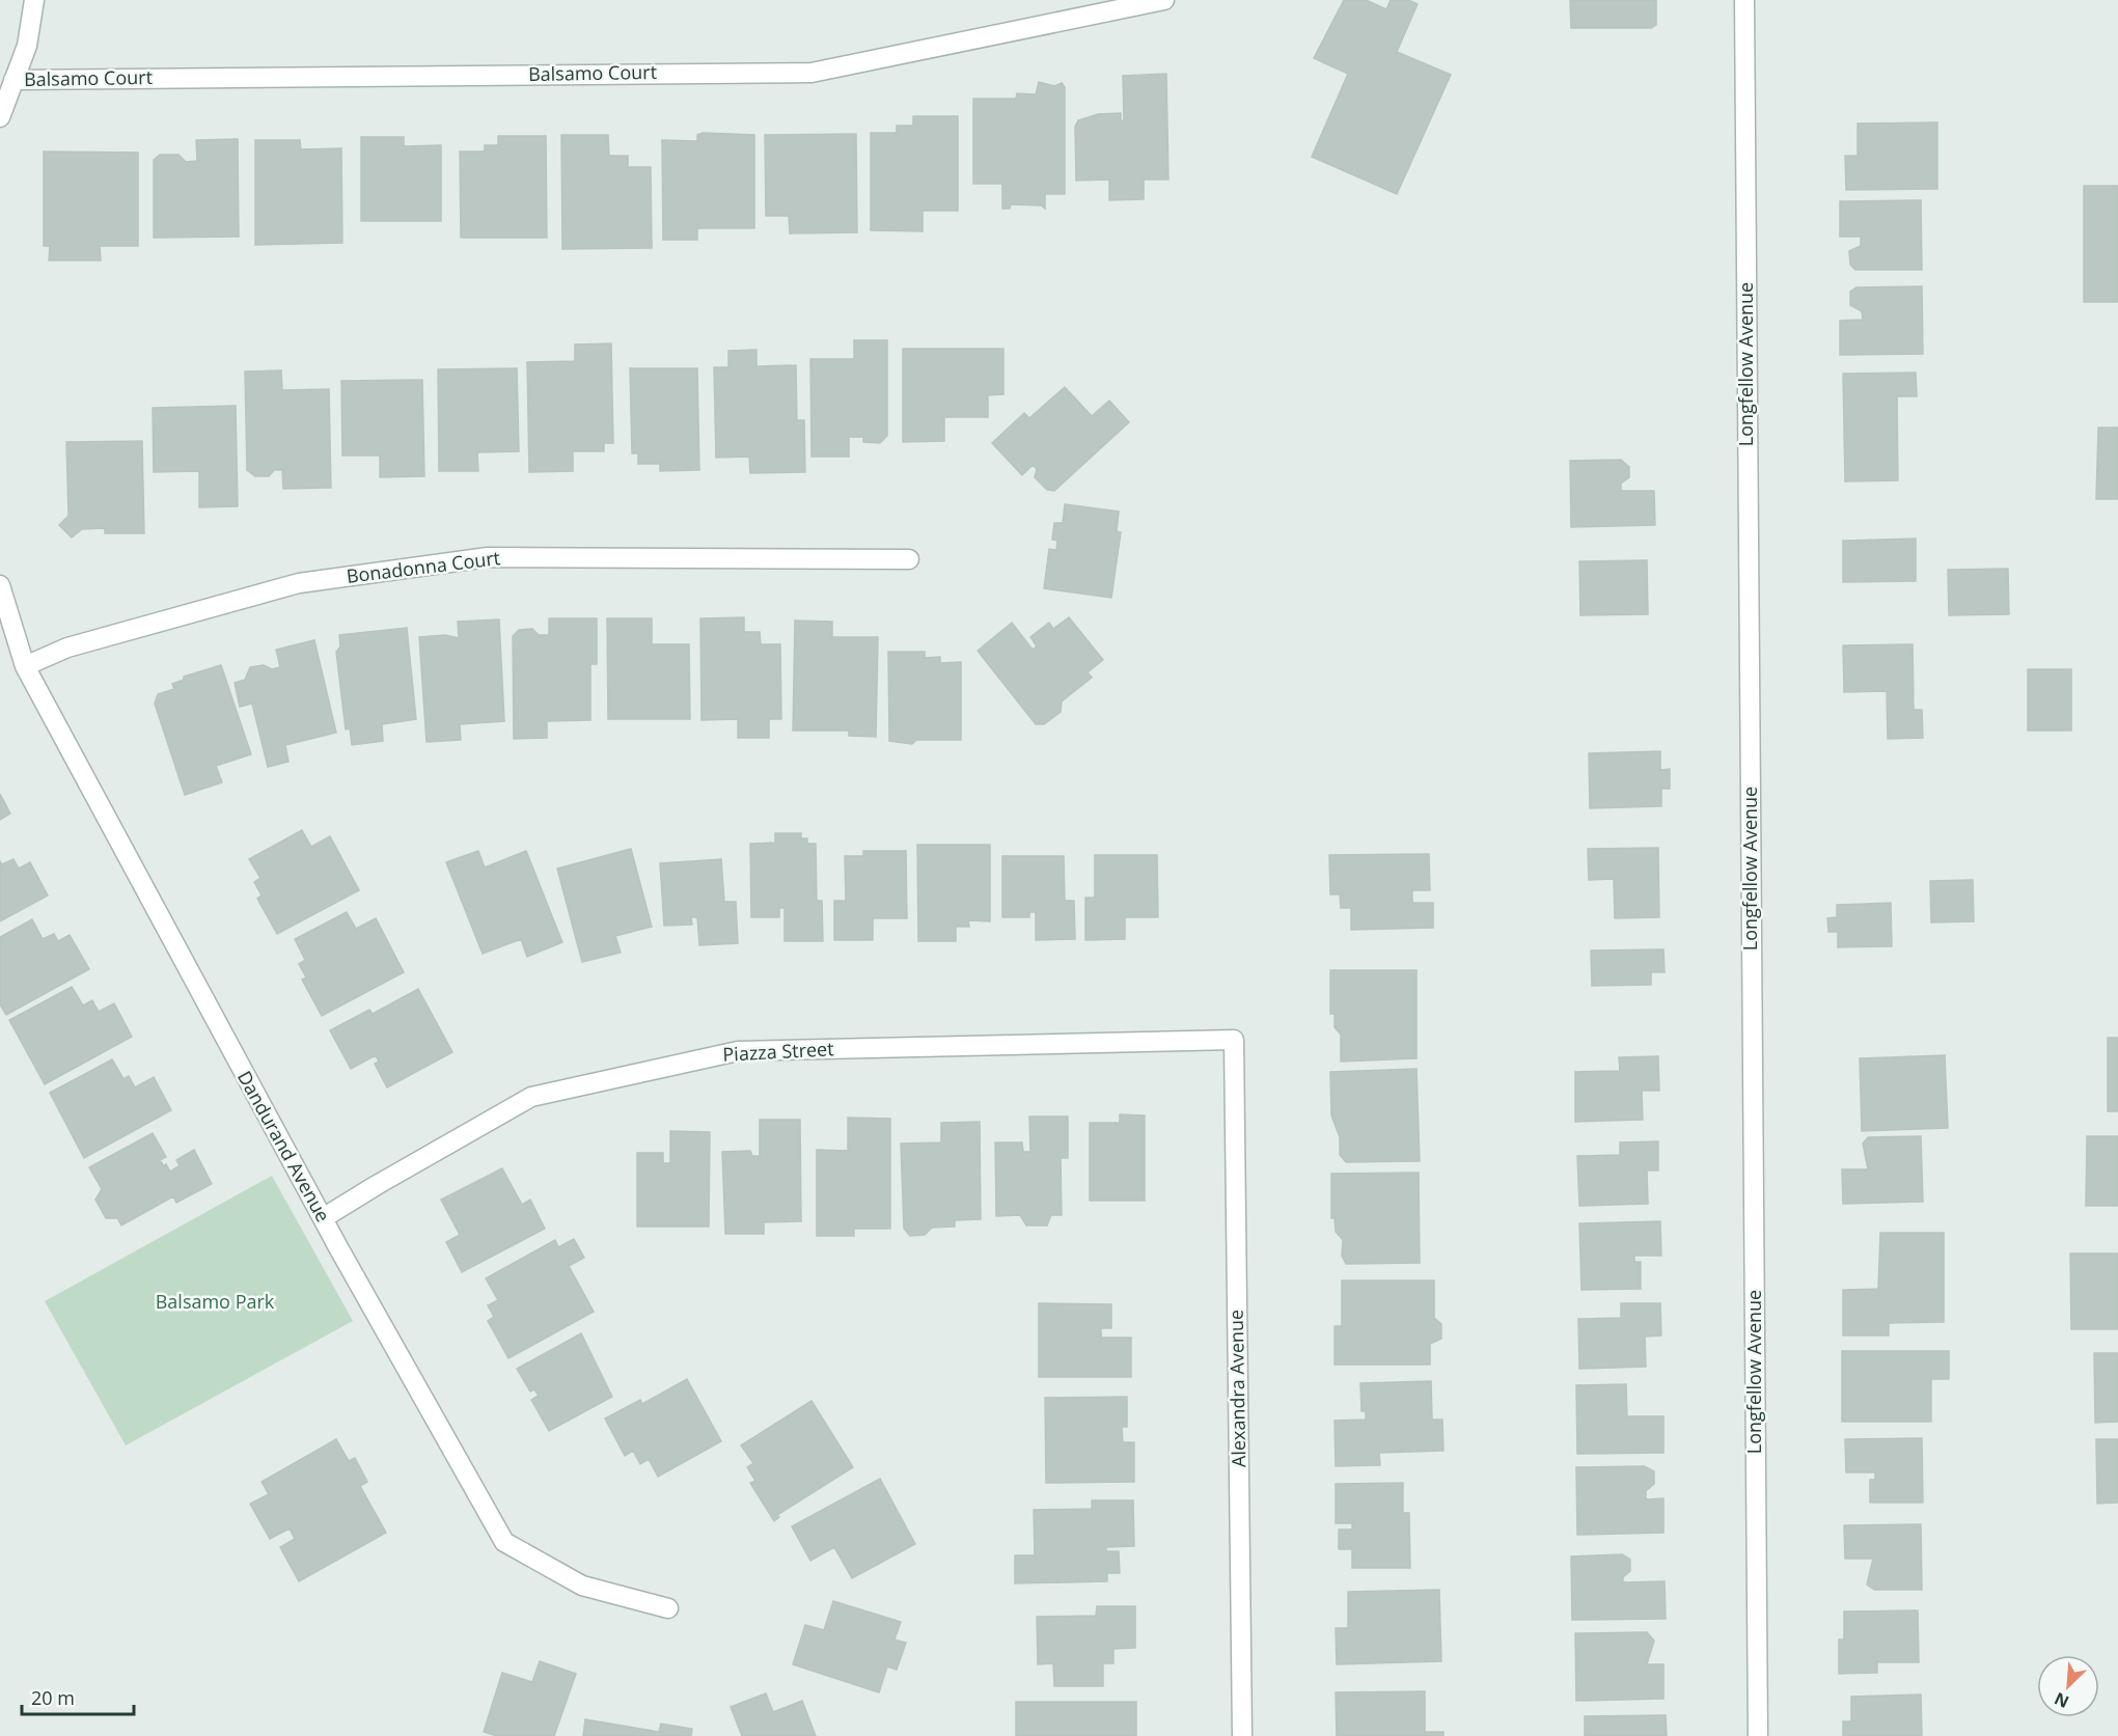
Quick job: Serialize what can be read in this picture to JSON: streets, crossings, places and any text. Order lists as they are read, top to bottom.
{
  "streets": {
    "street": [
      "Balsamo Court",
      "Longfellow Avenue",
      "Bonadonna Court",
      "Piazza Street",
      "Dandurand Avenue",
      "Alexandra Avenue"
    ]
  },
  "crossings": [
    ["Bonadonna Court", "Dandurand Avenue"],
    ["Piazza Street", "Dandurand Avenue"],
    ["Piazza Street", "Alexandra Avenue"]
  ],
  "parks": ["Balsamo Park"],
  "scale_bar": "20 m",
  "north": "bottom left"
}
